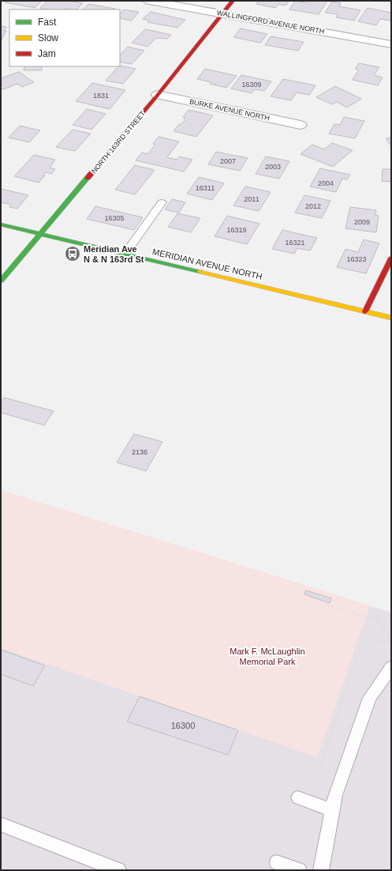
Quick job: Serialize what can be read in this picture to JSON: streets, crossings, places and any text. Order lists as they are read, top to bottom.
{
  "streets": {
    "street": [
      "WALLINGFORD AVENUE NORTH",
      "BURKE AVENUE NORTH",
      "NORTH 163RD STREET",
      "MERIDIAN AVENUE NORTH"
    ]
  },
  "crossings": [
    ["WALLINGFORD AVENUE NORTH", "NORTH 163RD STREET"],
    ["BURKE AVENUE NORTH", "NORTH 163RD STREET"],
    ["NORTH 163RD STREET", "MERIDIAN AVENUE NORTH"]
  ],
  "parks": ["Mark F. McLaughlin Memorial Park"],
  "places": {
    "bus stop": ["Meridian Ave N & N 163rd St"]
  },
  "house_numbers": [
    "16309",
    "1831",
    "2007",
    "2003",
    "2004",
    "16311",
    "2011",
    "2012",
    "16305",
    "2009",
    "16319",
    "16321",
    "16323",
    "2136",
    "16300"
  ],
  "legend": ["Fast", "Slow", "Jam"]
}
